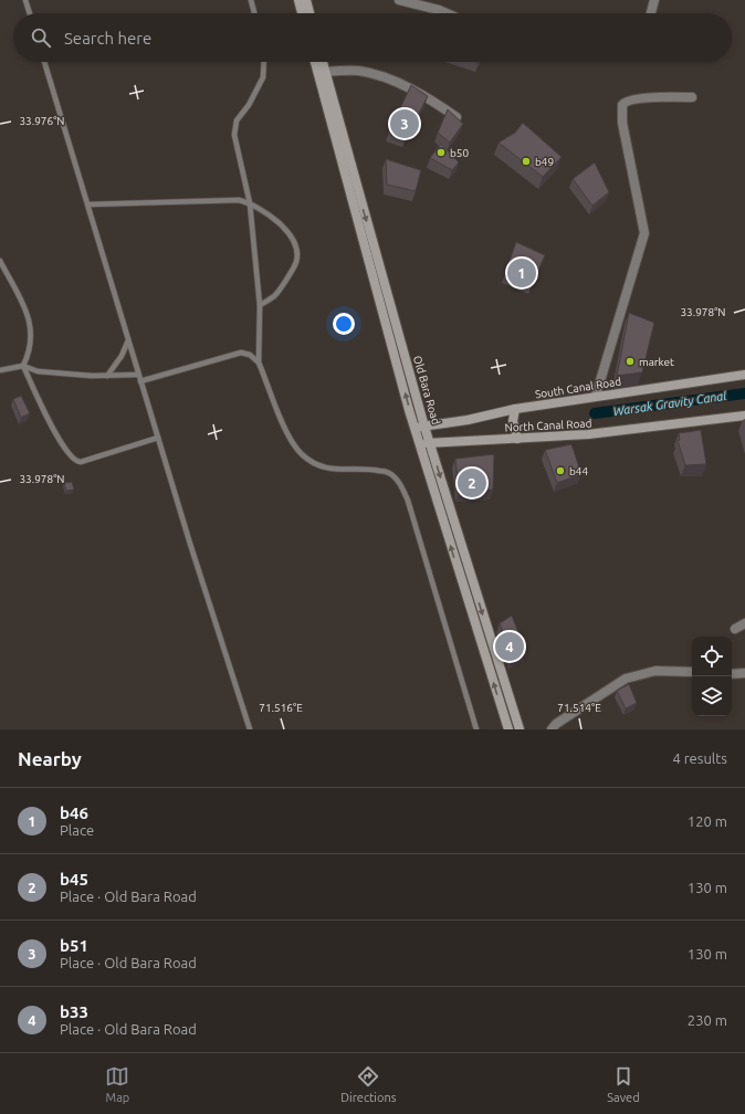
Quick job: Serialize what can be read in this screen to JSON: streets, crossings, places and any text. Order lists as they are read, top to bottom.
{
  "streets": {
    "main road": ["South Canal Road", "Old Bara Road", "North Canal Road"]
  },
  "crossings": [
    ["South Canal Road", "Old Bara Road"],
    ["Old Bara Road", "North Canal Road"]
  ],
  "water": ["Warsak Gravity Canal"],
  "places": [
    "b50",
    "b49",
    "market",
    "b44"
  ],
  "page": {
    "search": "Search here",
    "pins": [
      "3",
      "1",
      "2",
      "4"
    ],
    "heading": ["Nearby", "4 results"],
    "list": [
      {
        "mark": "1",
        "name": "b46",
        "note": "Place",
        "value": "120 m"
      },
      {
        "mark": "2",
        "name": "b45",
        "note": "Place · Old Bara Road",
        "value": "130 m"
      },
      {
        "mark": "3",
        "name": "b51",
        "note": "Place · Old Bara Road",
        "value": "130 m"
      },
      {
        "mark": "4",
        "name": "b33",
        "note": "Place · Old Bara Road",
        "value": "230 m"
      }
    ],
    "nav": ["Map", "Directions", "Saved"]
  },
  "coordinates": [
    "33.976°N",
    "33.978°N",
    "71.516°E",
    "71.514°E"
  ]
}
